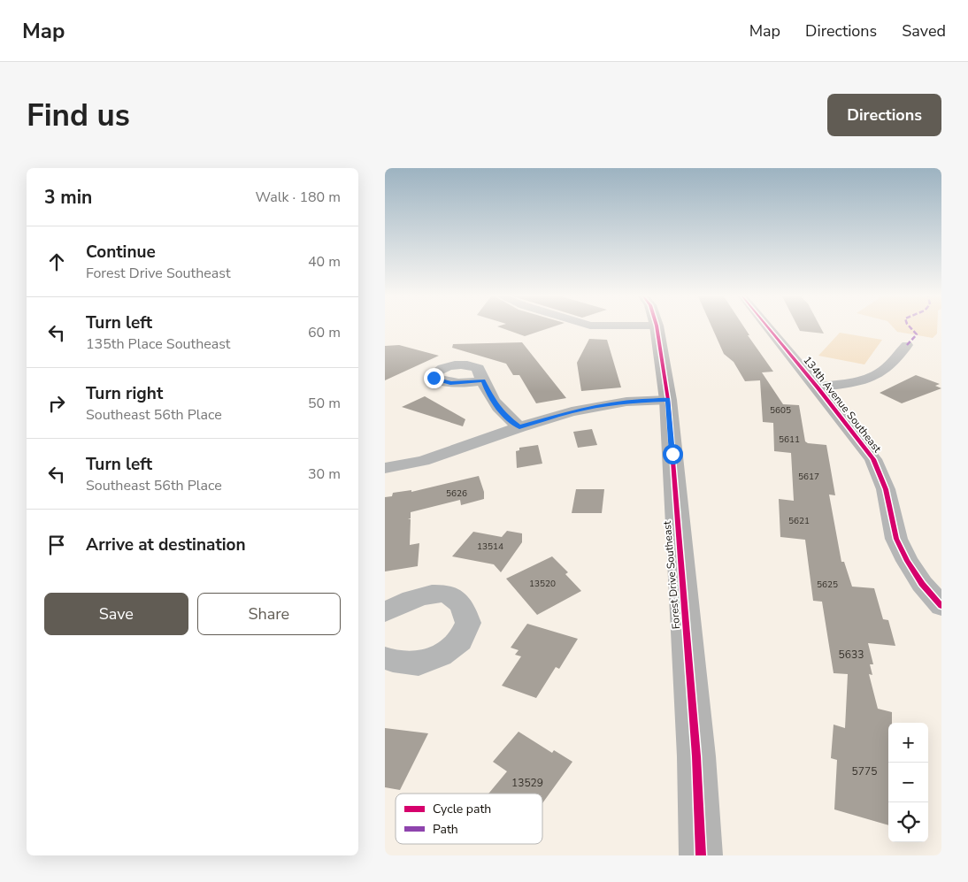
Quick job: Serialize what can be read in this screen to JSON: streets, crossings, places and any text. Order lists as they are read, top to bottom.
{
  "streets": {
    "main road": ["Forest Drive Southeast"],
    "street": ["134th Avenue Southeast"]
  },
  "house_numbers": [
    "5605",
    "5611",
    "5617",
    "5626",
    "5621",
    "13514",
    "13520",
    "5625",
    "5633",
    "5775",
    "13529"
  ],
  "legend": ["Cycle path", "Path"],
  "page": {
    "header": "Map",
    "nav": ["Map", "Directions", "Saved"],
    "buttons": [
      "Directions",
      ["Save", "Share"]
    ],
    "title": "Find us",
    "heading": ["3 min", "Walk · 180 m"],
    "list": [
      ["Continue", "Forest Drive Southeast", "40 m"],
      ["Turn left", "135th Place Southeast", "60 m"],
      ["Turn right", "Southeast 56th Place", "50 m"],
      ["Turn left", "Southeast 56th Place", "30 m"],
      "Arrive at destination"
    ],
    "map_buttons": ["+", "−"]
  }
}
